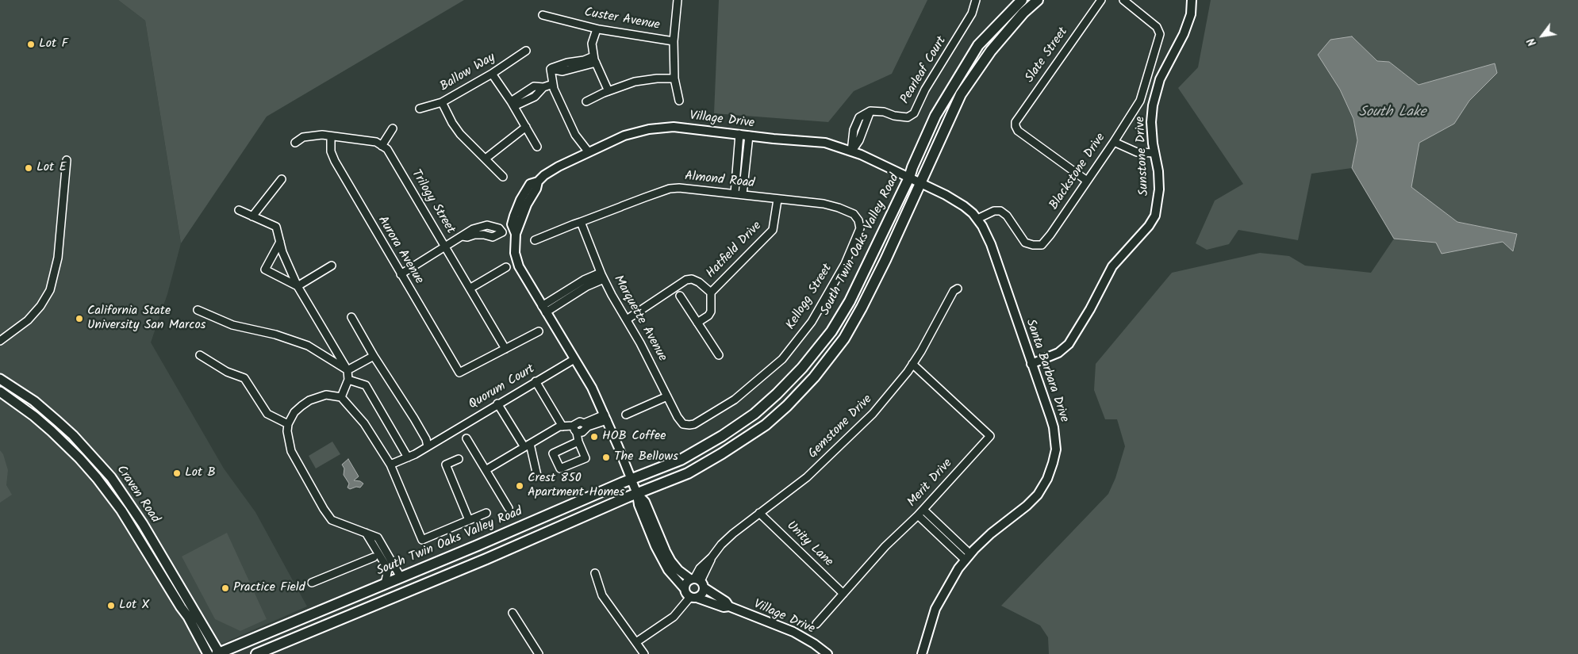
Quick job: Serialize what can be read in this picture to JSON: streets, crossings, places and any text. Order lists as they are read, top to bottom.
{
  "streets": {
    "main road": ["South Twin Oaks Valley Road", "Craven Road"],
    "street": [
      "Custer Avenue",
      "Slate Street",
      "Pearleaf Court",
      "Ballow Way",
      "Village Drive",
      "Sunstone Drive",
      "Blackstone Drive",
      "Almond Road",
      "Trilogy Street",
      "Aurora Avenue",
      "Hatfield Drive",
      "Kellogg Street",
      "Marquette Avenue",
      "Santa Barbara Drive",
      "Quorum Court",
      "Gemstone Drive",
      "Merit Drive",
      "Unity Lane"
    ]
  },
  "crossings": [
    ["Slate Street", "Blackstone Drive"],
    ["Village Drive", "South Twin Oaks Valley Road"],
    ["Village Drive", "Santa Barbara Drive"],
    ["Village Drive", "Quorum Court"],
    ["Village Drive", "Gemstone Drive"],
    ["Sunstone Drive", "Santa Barbara Drive"],
    ["Blackstone Drive", "Santa Barbara Drive"],
    ["Almond Road", "Hatfield Drive"],
    ["Almond Road", "Kellogg Street"],
    ["Almond Road", "Marquette Avenue"],
    ["Trilogy Street", "Aurora Avenue"],
    ["South Twin Oaks Valley Road", "Santa Barbara Drive"],
    ["South Twin Oaks Valley Road", "Craven Road"],
    ["Kellogg Street", "Marquette Avenue"],
    ["Gemstone Drive", "Merit Drive"],
    ["Gemstone Drive", "Unity Lane"],
    ["Merit Drive", "Unity Lane"]
  ],
  "water": ["South Lake"],
  "places": [
    "Lot F",
    "Lot E",
    "California State University San Marcos",
    "HOB Coffee",
    "The Bellows",
    "Lot B",
    "Crest 850 Apartment Homes",
    "Practice Field",
    "Lot X"
  ],
  "north": "bottom left"
}
